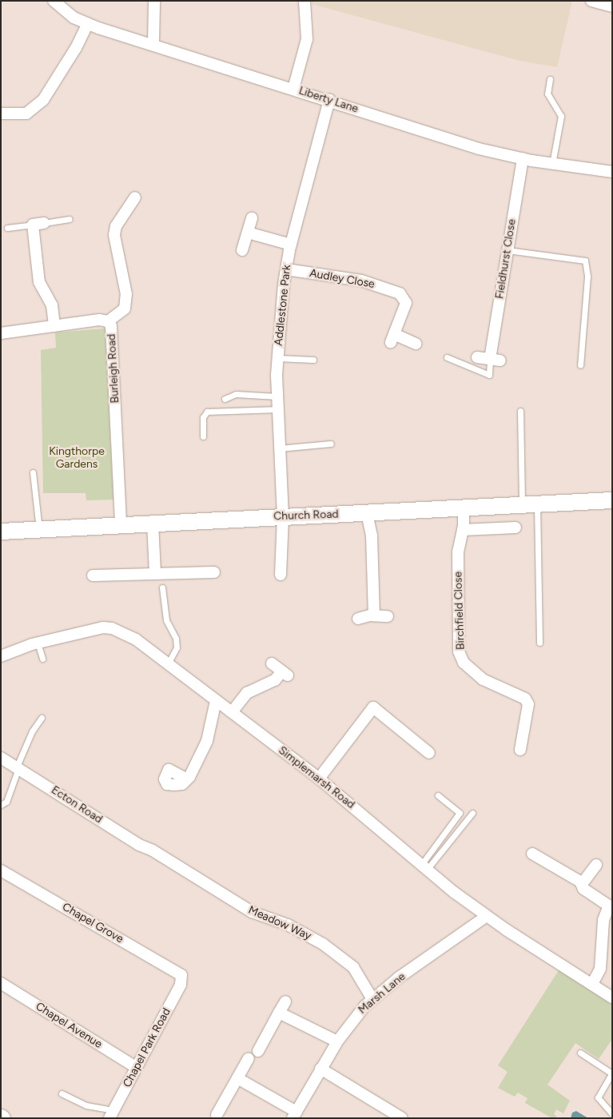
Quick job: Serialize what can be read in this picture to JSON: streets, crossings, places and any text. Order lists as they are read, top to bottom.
{
  "streets": {
    "main road": ["Church Road"],
    "street": [
      "Liberty Lane",
      "Fieldhurst Close",
      "Audley Close",
      "Addlestone Park",
      "Burleigh Road",
      "Birchfield Close",
      "Simplemarsh Road",
      "Ecton Road",
      "Chapel Grove",
      "Meadow Way",
      "Marsh Lane",
      "Chapel Avenue",
      "Chapel Park Road"
    ]
  },
  "crossings": [
    ["Liberty Lane", "Fieldhurst Close"],
    ["Liberty Lane", "Addlestone Park"],
    ["Audley Close", "Addlestone Park"],
    ["Addlestone Park", "Church Road"],
    ["Burleigh Road", "Church Road"],
    ["Church Road", "Birchfield Close"],
    ["Simplemarsh Road", "Marsh Lane"],
    ["Ecton Road", "Meadow Way"],
    ["Chapel Grove", "Chapel Park Road"],
    ["Meadow Way", "Marsh Lane"],
    ["Chapel Avenue", "Chapel Park Road"]
  ],
  "parks": ["Kingthorpe Gardens"]
}
